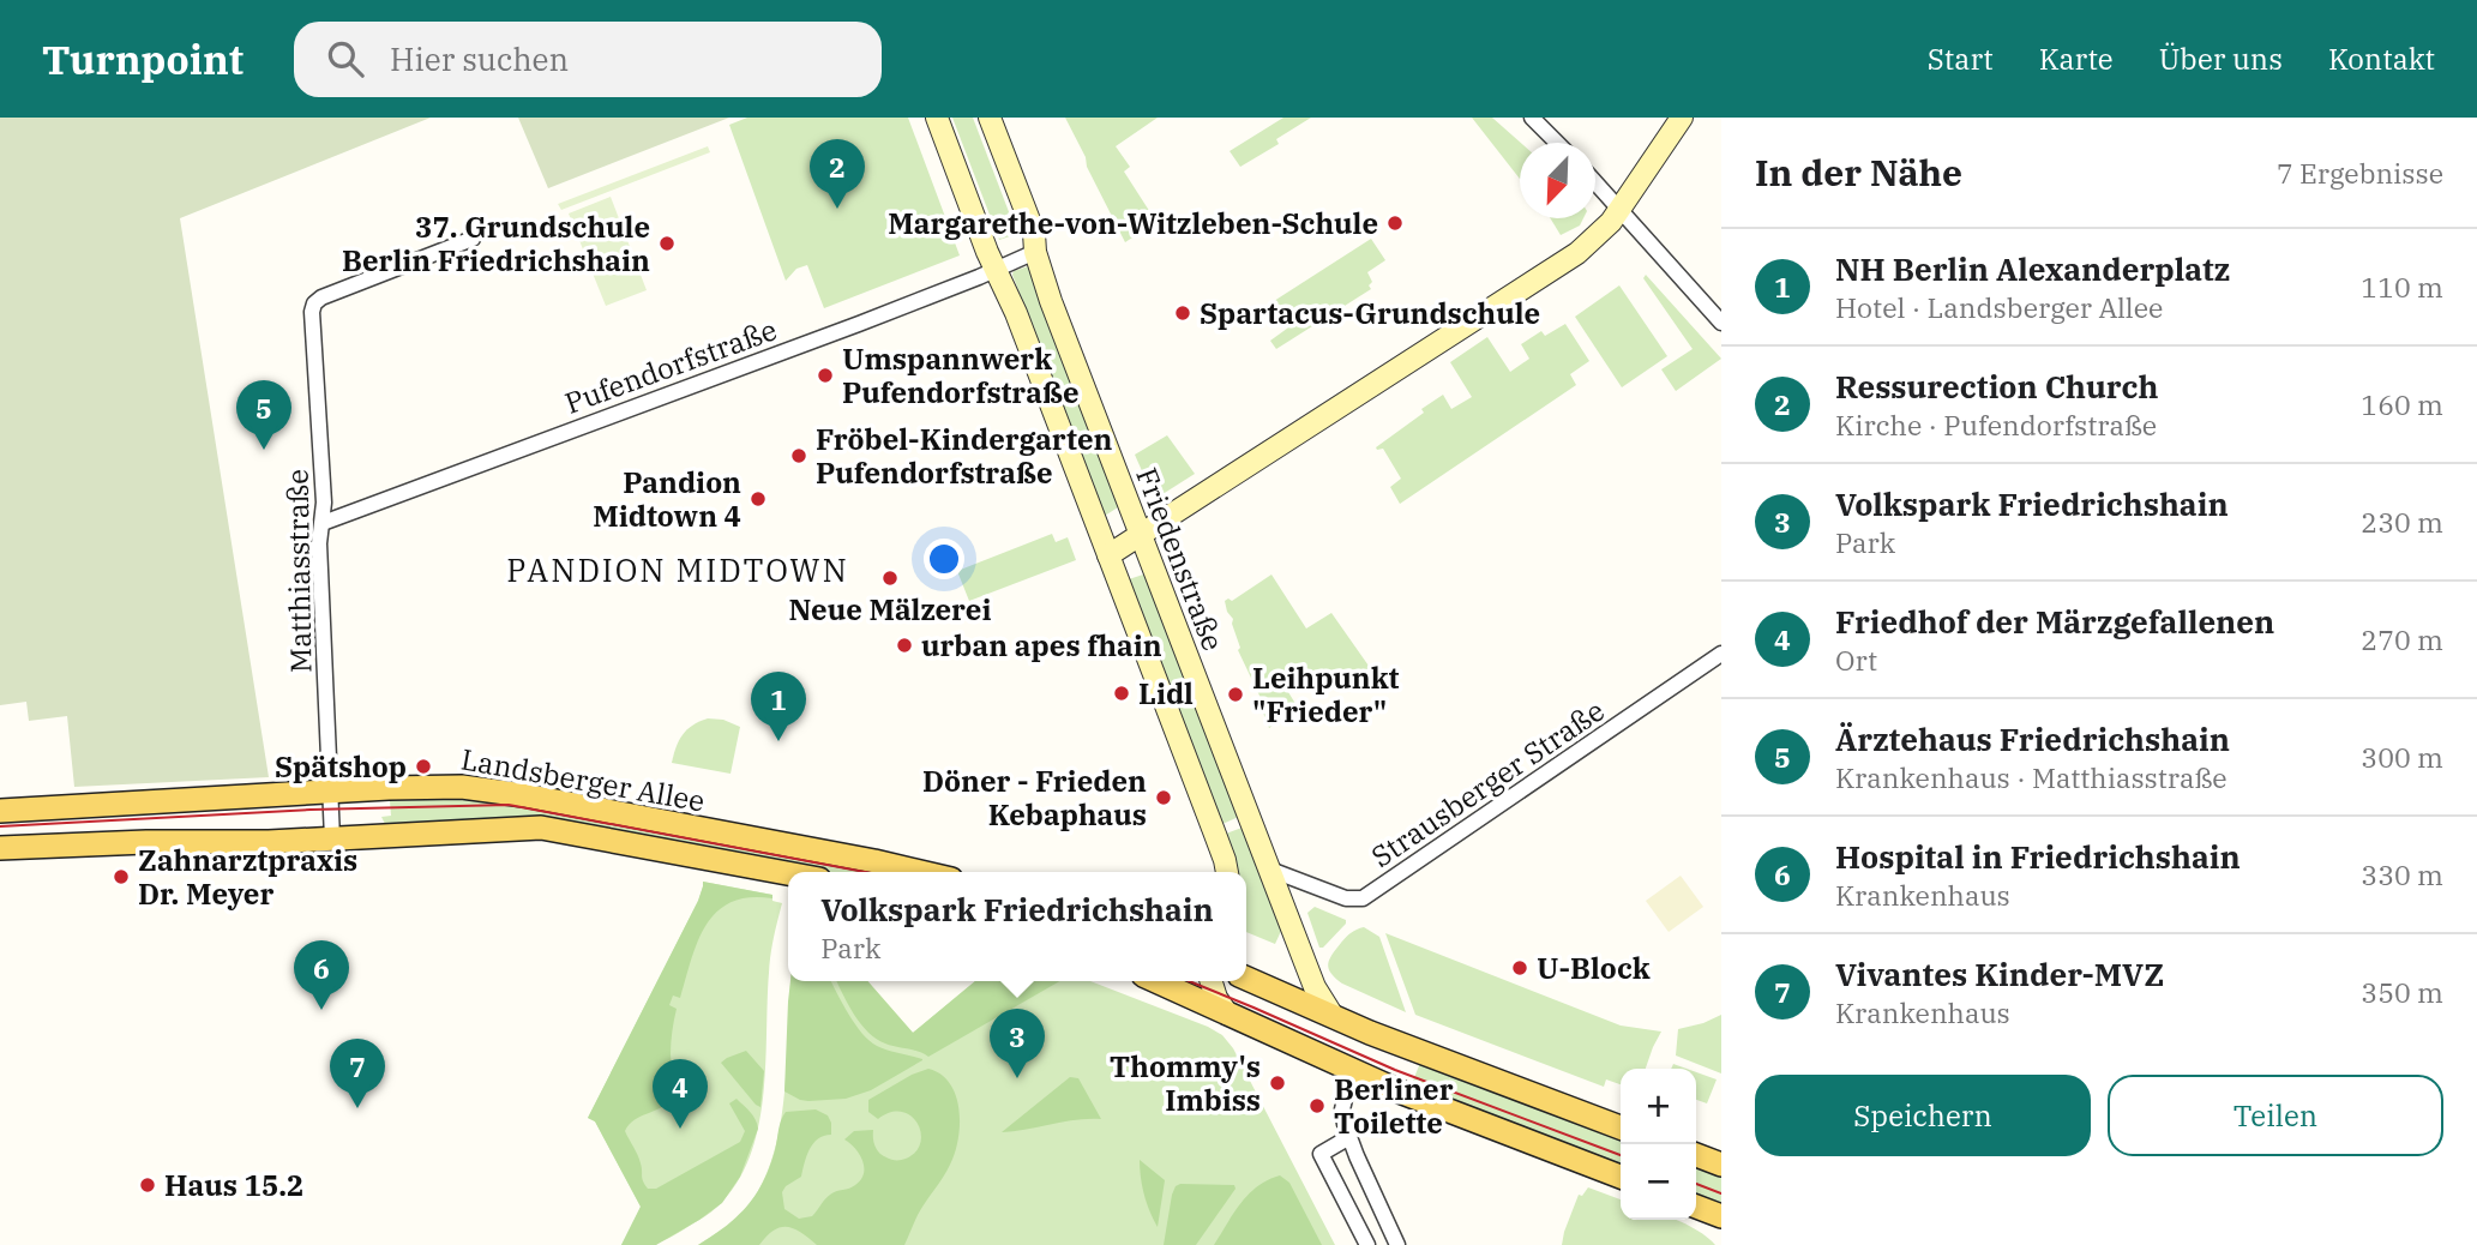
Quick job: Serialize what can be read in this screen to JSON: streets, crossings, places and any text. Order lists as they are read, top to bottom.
{
  "streets": {
    "main road": ["Landsberger Allee"],
    "street": [
      "Pufendorfstraße",
      "Friedenstraße",
      "Matthiasstraße",
      "Strausberger Straße"
    ]
  },
  "crossings": [
    ["Pufendorfstraße", "Friedenstraße"],
    ["Pufendorfstraße", "Matthiasstraße"],
    ["Friedenstraße", "Strausberger Straße"],
    ["Matthiasstraße", "Landsberger Allee"]
  ],
  "districts": ["PANDION MIDTOWN"],
  "places": [
    "Margarethe-von-Witzleben-Schule",
    "37. Grundschule Berlin Friedrichshain",
    "Spartacus-Grundschule",
    "Umspannwerk Pufendorfstraße",
    "Fröbel-Kindergarten Pufendorfstraße",
    "Pandion Midtown 4",
    "Neue Mälzerei",
    "urban apes fhain",
    "Lidl",
    "Leihpunkt \"Frieder\"",
    "Spätshop",
    "Döner - Frieden Kebaphaus",
    "Zahnarztpraxis Dr. Meyer",
    "U-Block",
    "Thommy's Imbiss",
    "Berliner Toilette",
    "Haus 15.2"
  ],
  "north": "bottom left",
  "page": {
    "header": "Turnpoint",
    "search": "Hier suchen",
    "nav": [
      "Start",
      "Karte",
      "Über uns",
      "Kontakt"
    ],
    "heading": ["In der Nähe", "7 Ergebnisse"],
    "pins": [
      "2",
      "5",
      "1",
      "6",
      "3",
      "7",
      "4"
    ],
    "list": [
      {
        "mark": "1",
        "name": "NH Berlin Alexanderplatz",
        "note": "Hotel · Landsberger Allee",
        "value": "110 m"
      },
      {
        "mark": "2",
        "name": "Ressurection Church",
        "note": "Kirche · Pufendorfstraße",
        "value": "160 m"
      },
      {
        "mark": "3",
        "name": "Volkspark Friedrichshain",
        "note": "Park",
        "value": "230 m"
      },
      {
        "mark": "4",
        "name": "Friedhof der Märzgefallenen",
        "note": "Ort",
        "value": "270 m"
      },
      {
        "mark": "5",
        "name": "Ärztehaus Friedrichshain",
        "note": "Krankenhaus · Matthiasstraße",
        "value": "300 m"
      },
      {
        "mark": "6",
        "name": "Hospital in Friedrichshain",
        "note": "Krankenhaus",
        "value": "330 m"
      },
      {
        "mark": "7",
        "name": "Vivantes Kinder-MVZ",
        "note": "Krankenhaus",
        "value": "350 m"
      }
    ],
    "popup": ["Volkspark Friedrichshain", "Park"],
    "buttons": ["Speichern", "Teilen"],
    "map_buttons": ["+", "−"]
  }
}
